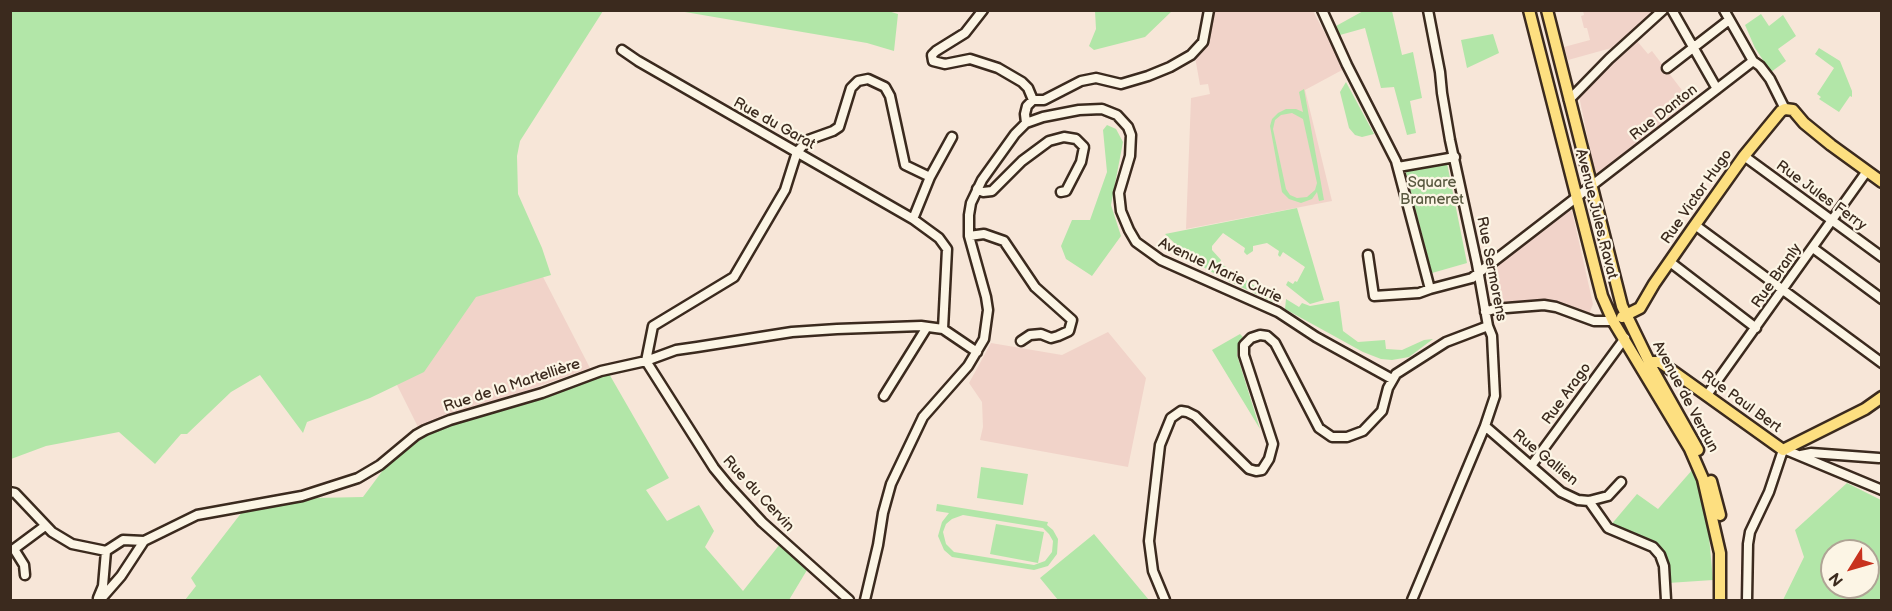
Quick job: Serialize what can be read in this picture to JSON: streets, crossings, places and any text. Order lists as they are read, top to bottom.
{
  "streets": {
    "main road": [
      "Rue Victor Hugo",
      "Avenue Jules Ravat",
      "Avenue de Verdun",
      "Rue Paul Bert"
    ],
    "street": [
      "Rue Danton",
      "Rue du Garat",
      "Rue Jules Ferry",
      "Rue Sermorens",
      "Avenue Marie Curie",
      "Rue Branly",
      "Rue de la Martellière",
      "Rue Arago",
      "Rue Gallien",
      "Rue du Cervin"
    ]
  },
  "crossings": [
    ["Rue Danton", "Avenue Jules Ravat"],
    ["Rue Danton", "Rue Sermorens"],
    ["Rue du Garat", "Rue de la Martellière"],
    ["Rue Jules Ferry", "Rue Victor Hugo"],
    ["Rue Jules Ferry", "Rue Branly"],
    ["Rue Victor Hugo", "Rue Arago"],
    ["Rue Victor Hugo", "Avenue de Verdun"],
    ["Avenue Jules Ravat", "Avenue de Verdun"],
    ["Rue Sermorens", "Rue Gallien"],
    ["Rue Branly", "Rue Paul Bert"],
    ["Rue de la Martellière", "Rue du Cervin"],
    ["Rue Arago", "Avenue de Verdun"],
    ["Rue Arago", "Rue Gallien"],
    ["Avenue de Verdun", "Rue Paul Bert"]
  ],
  "parks": ["Square Brameret"],
  "north": "bottom left"
}
